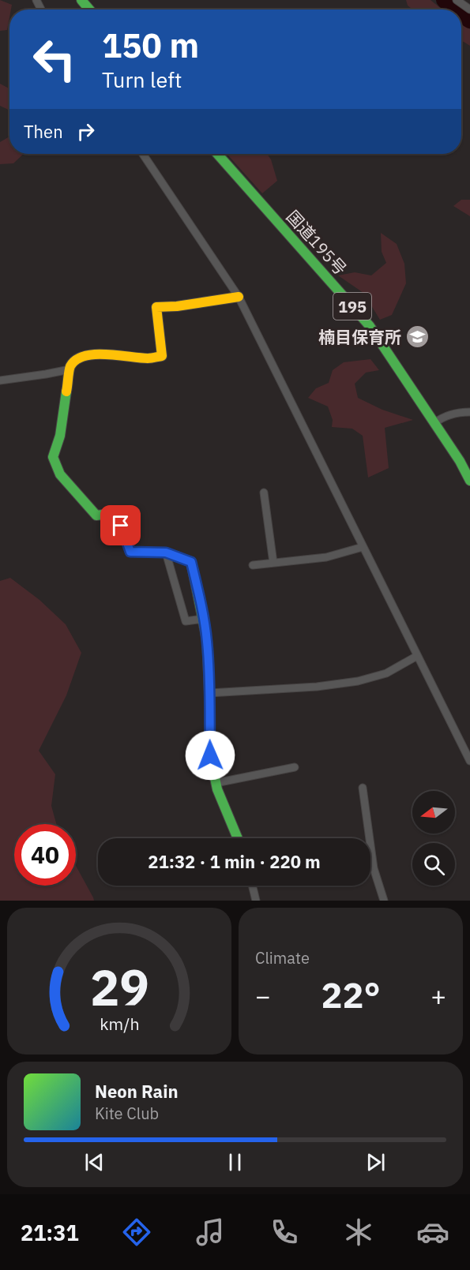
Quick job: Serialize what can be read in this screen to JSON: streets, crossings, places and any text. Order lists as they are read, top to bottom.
{
  "streets": {
    "main road": ["国道195号", "195"]
  },
  "places": {
    "school or university": ["楠目保育所"]
  },
  "north": "left",
  "page": {
    "turn": ["150 m", "Turn left"],
    "then": "Then",
    "limit": "40",
    "trip": "21:32 · 1 min · 220 m",
    "tile": "Climate",
    "heat": ["−", "22°", "+"],
    "song": ["Neon Rain", "Kite Club"],
    "tabs": "21:31",
    "gauge": ["29", "km/h"]
  }
}
